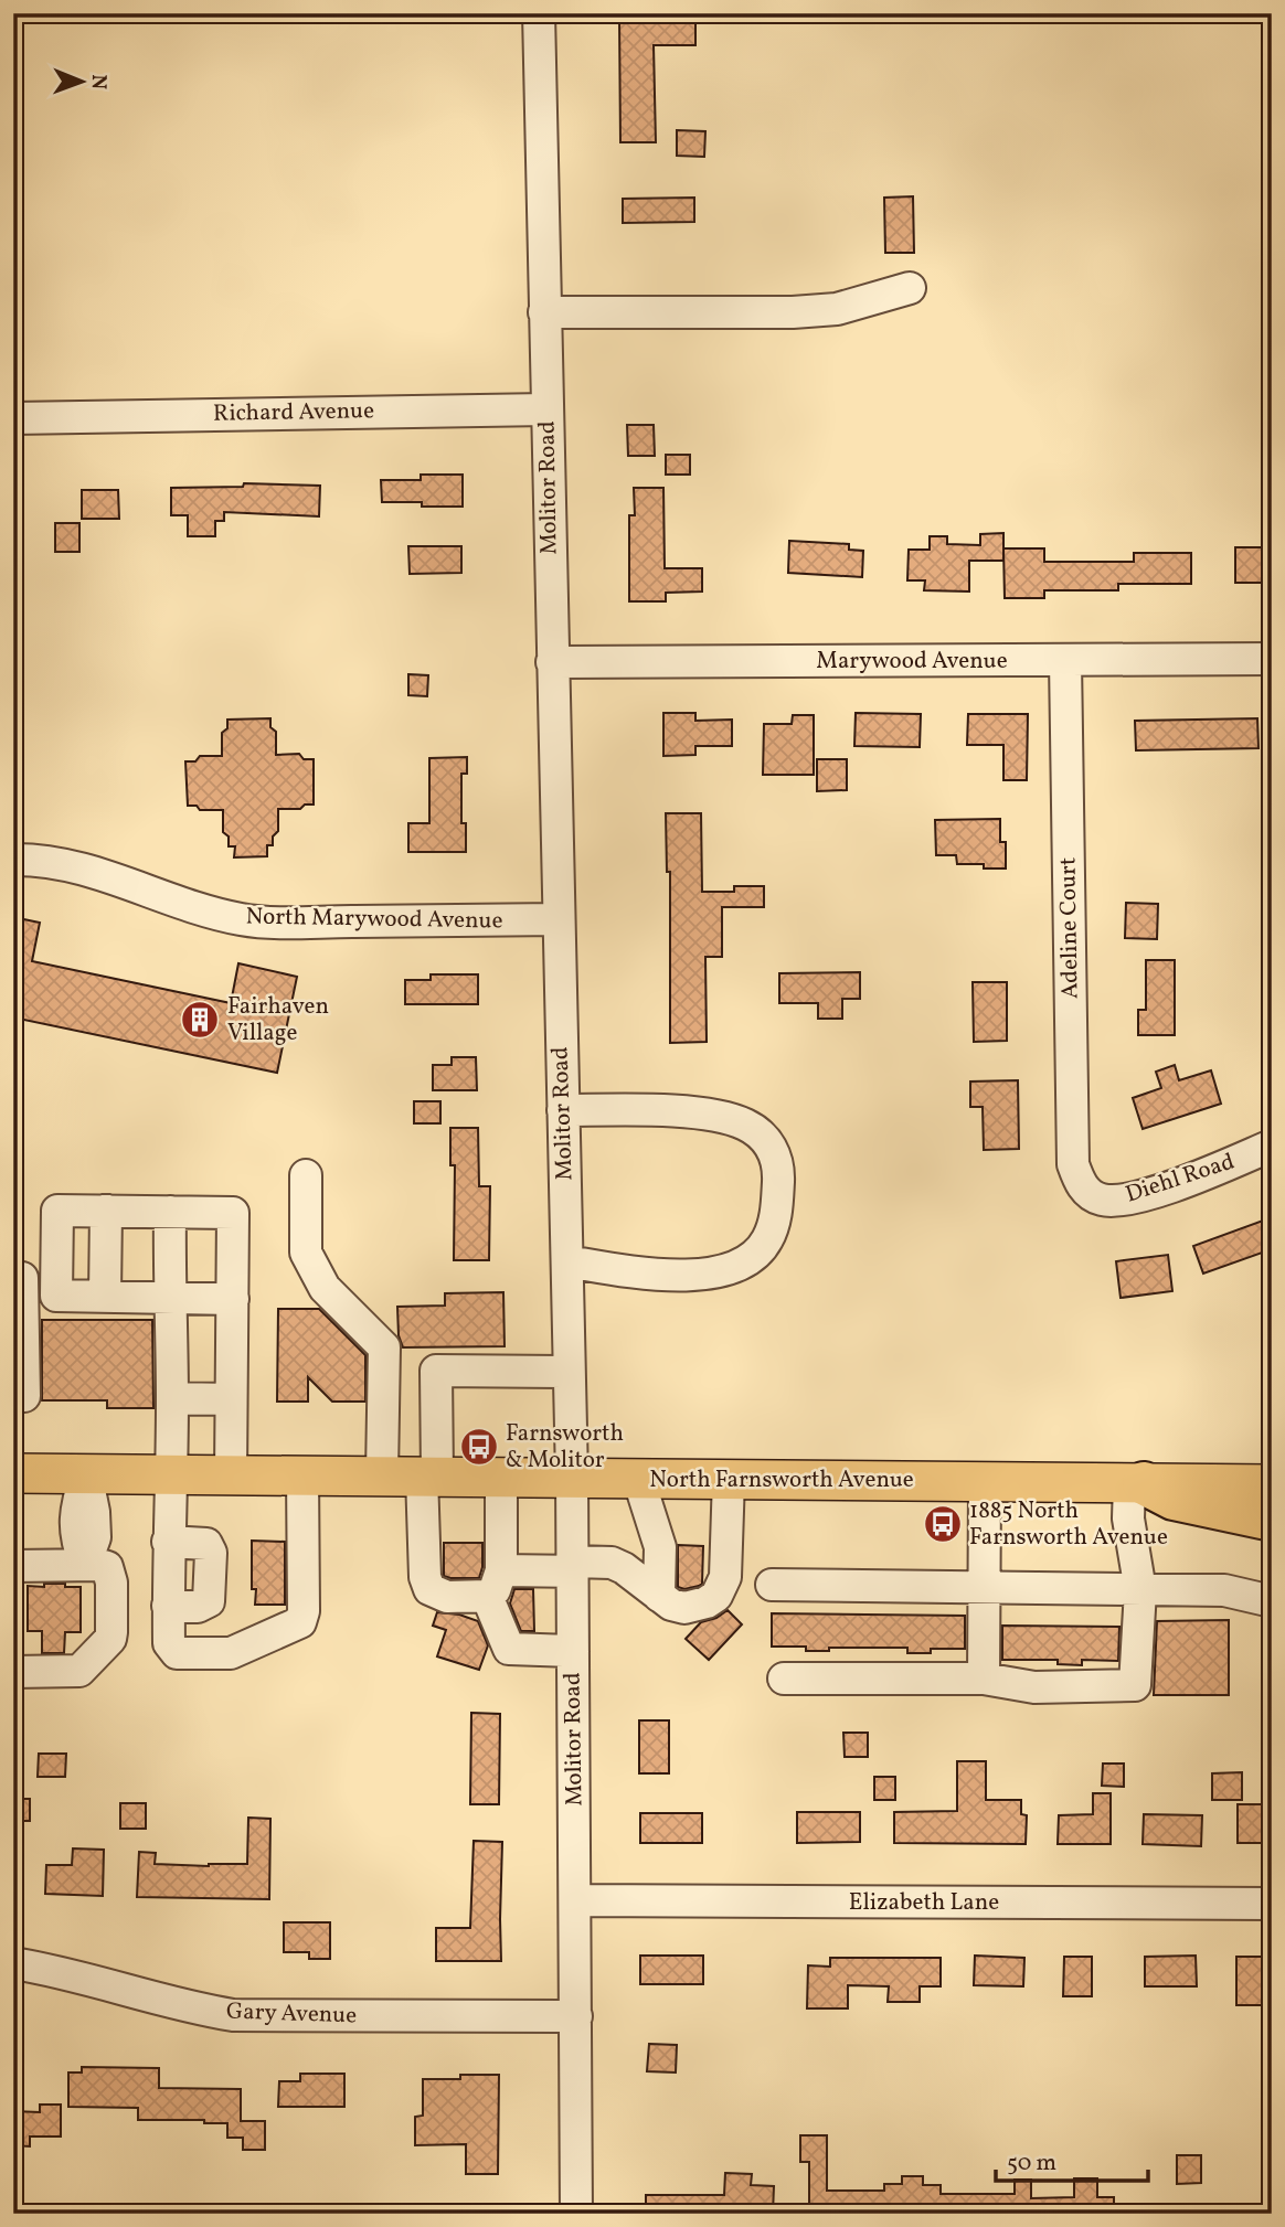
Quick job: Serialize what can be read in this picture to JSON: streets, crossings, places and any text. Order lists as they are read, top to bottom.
{
  "streets": {
    "main road": ["North Farnsworth Avenue"],
    "street": [
      "Richard Avenue",
      "Molitor Road",
      "Marywood Avenue",
      "North Marywood Avenue",
      "Adeline Court",
      "Diehl Road",
      "Elizabeth Lane",
      "Gary Avenue"
    ]
  },
  "crossings": [
    ["Richard Avenue", "Molitor Road"],
    ["Molitor Road", "Marywood Avenue"],
    ["Molitor Road", "North Marywood Avenue"],
    ["Molitor Road", "North Farnsworth Avenue"],
    ["Molitor Road", "Elizabeth Lane"],
    ["Molitor Road", "Gary Avenue"],
    ["Marywood Avenue", "Adeline Court"],
    ["Adeline Court", "Diehl Road"]
  ],
  "places": {
    "building": ["Fairhaven Village"],
    "bus stop": ["Farnsworth & Molitor", "1885 North Farnsworth Avenue"]
  },
  "scale_bar": "50 m",
  "north": "right"
}
